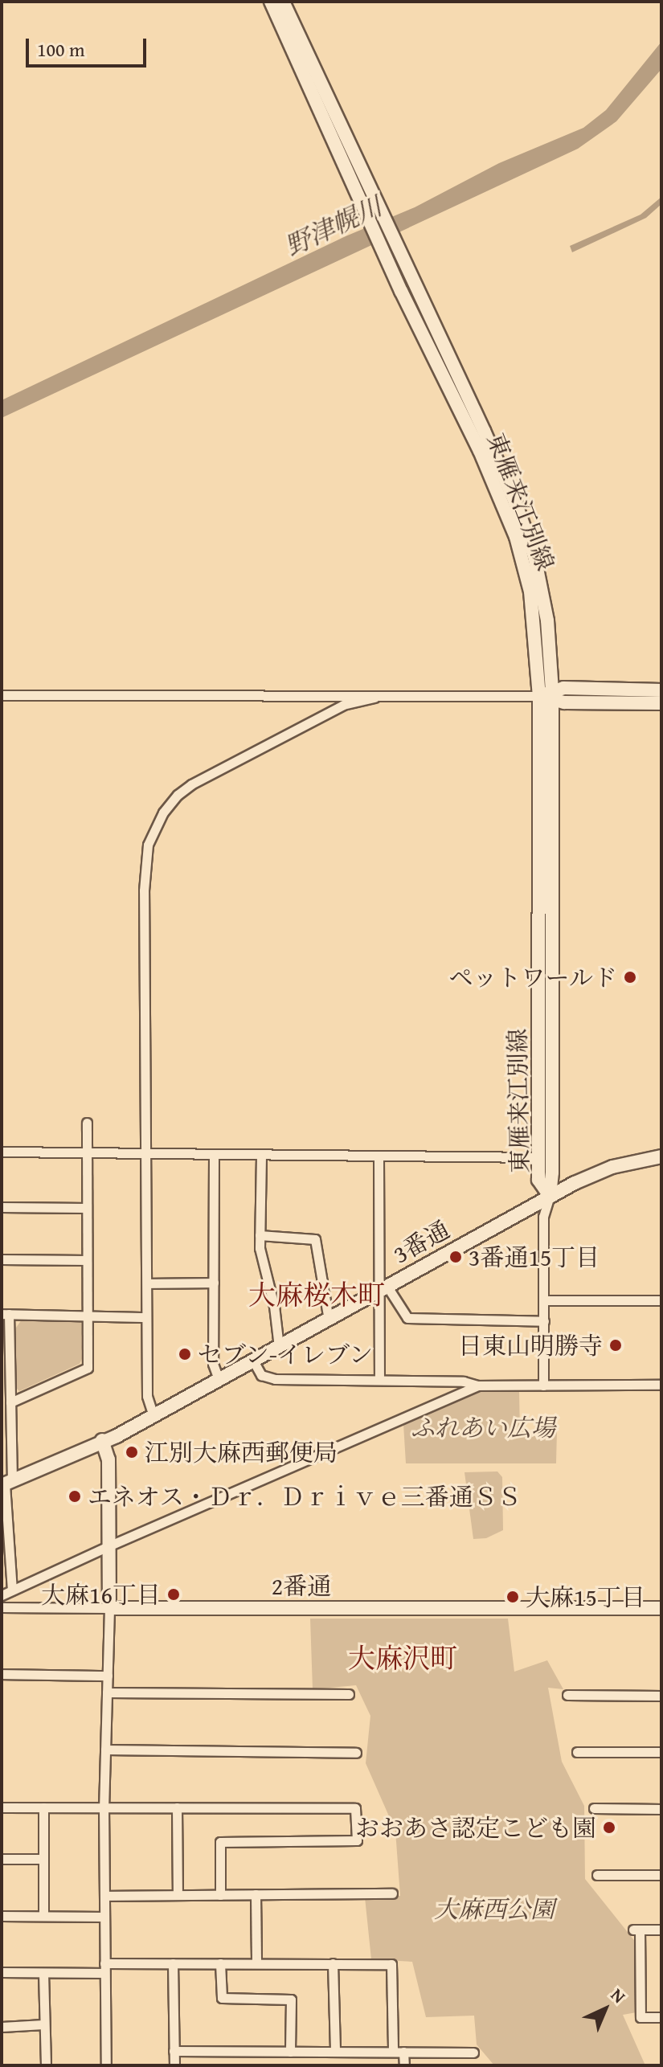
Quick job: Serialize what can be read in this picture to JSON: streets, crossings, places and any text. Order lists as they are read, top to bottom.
{
  "streets": {
    "main road": ["東雁来江別線", "3番通", "2番通"]
  },
  "crossings": [
    ["東雁来江別線", "3番通"]
  ],
  "districts": ["大麻桜木町", "大麻沢町"],
  "water": ["野津幌川"],
  "parks": ["ふれあい広場", "大麻西公園"],
  "places": [
    "ペットワールド",
    "3番通15丁目",
    "日東山明勝寺",
    "セブン-イレブン",
    "江別大麻西郵便局",
    "エネオス・Ｄｒ．Ｄｒｉｖｅ三番通ＳＳ",
    "大麻16丁目",
    "大麻15丁目",
    "おおあさ認定こども園"
  ],
  "scale_bar": "100 m",
  "north": "top right"
}
